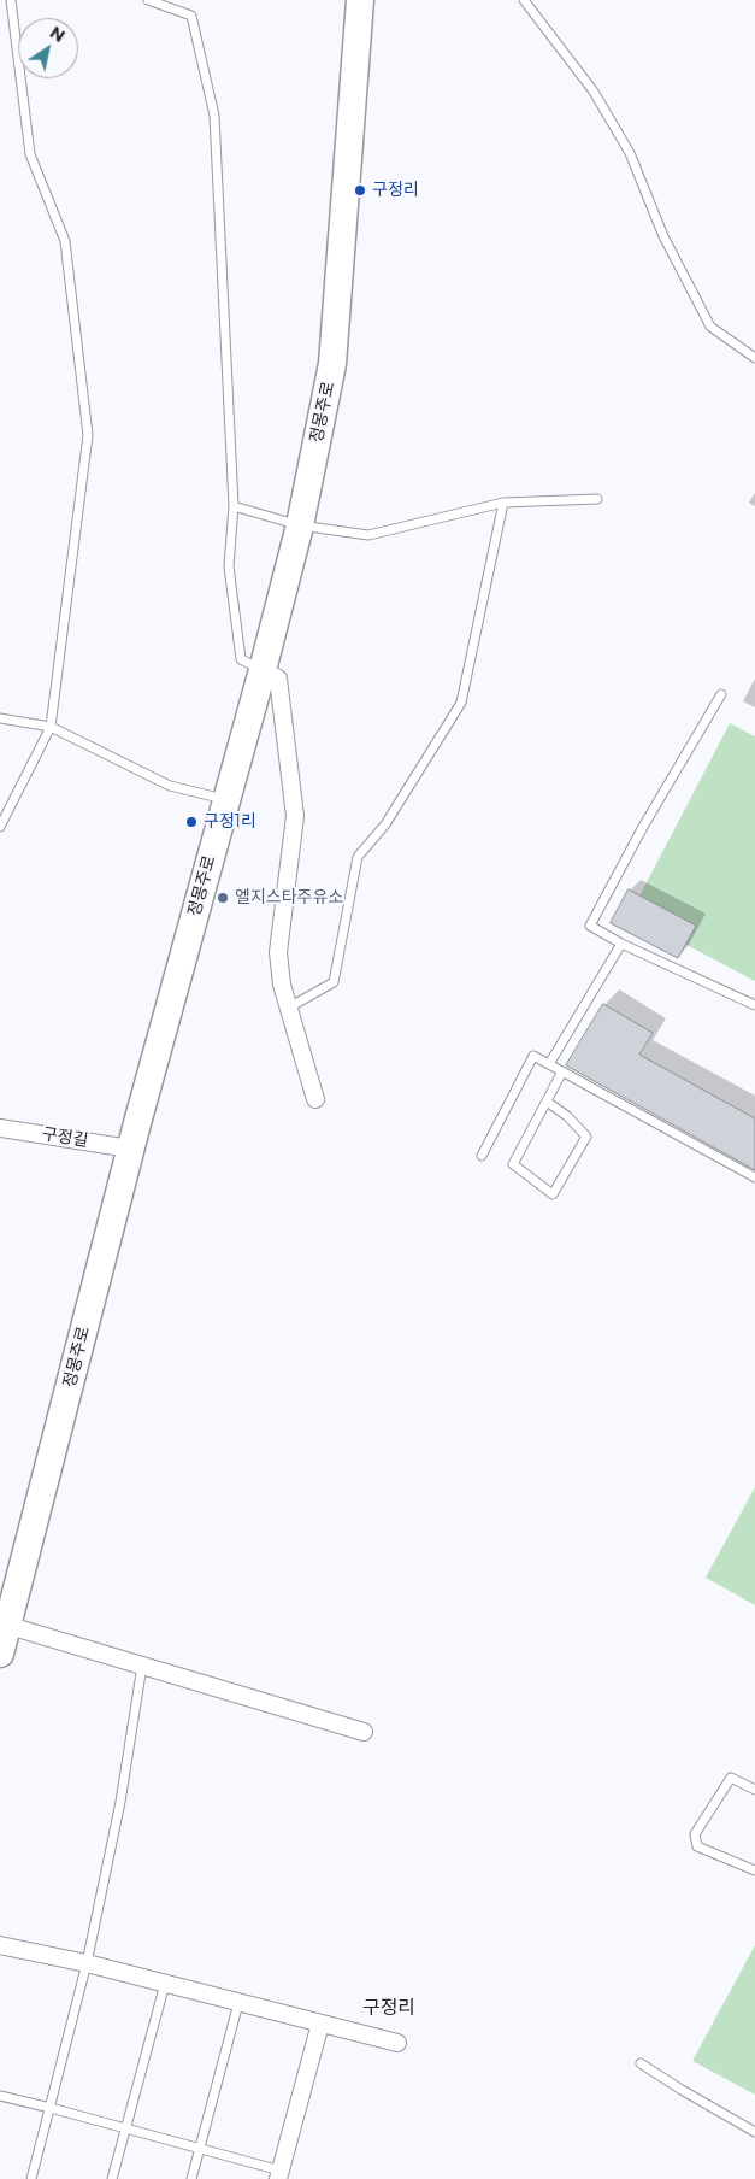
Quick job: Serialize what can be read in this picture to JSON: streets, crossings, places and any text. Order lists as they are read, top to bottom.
{
  "streets": {
    "main road": ["정몽주로"],
    "street": ["구정길"]
  },
  "crossings": [
    ["정몽주로", "구정길"]
  ],
  "districts": ["구정리"],
  "places": ["구정리", "구정1리", "엘지스타주유소"],
  "north": "top right"
}
